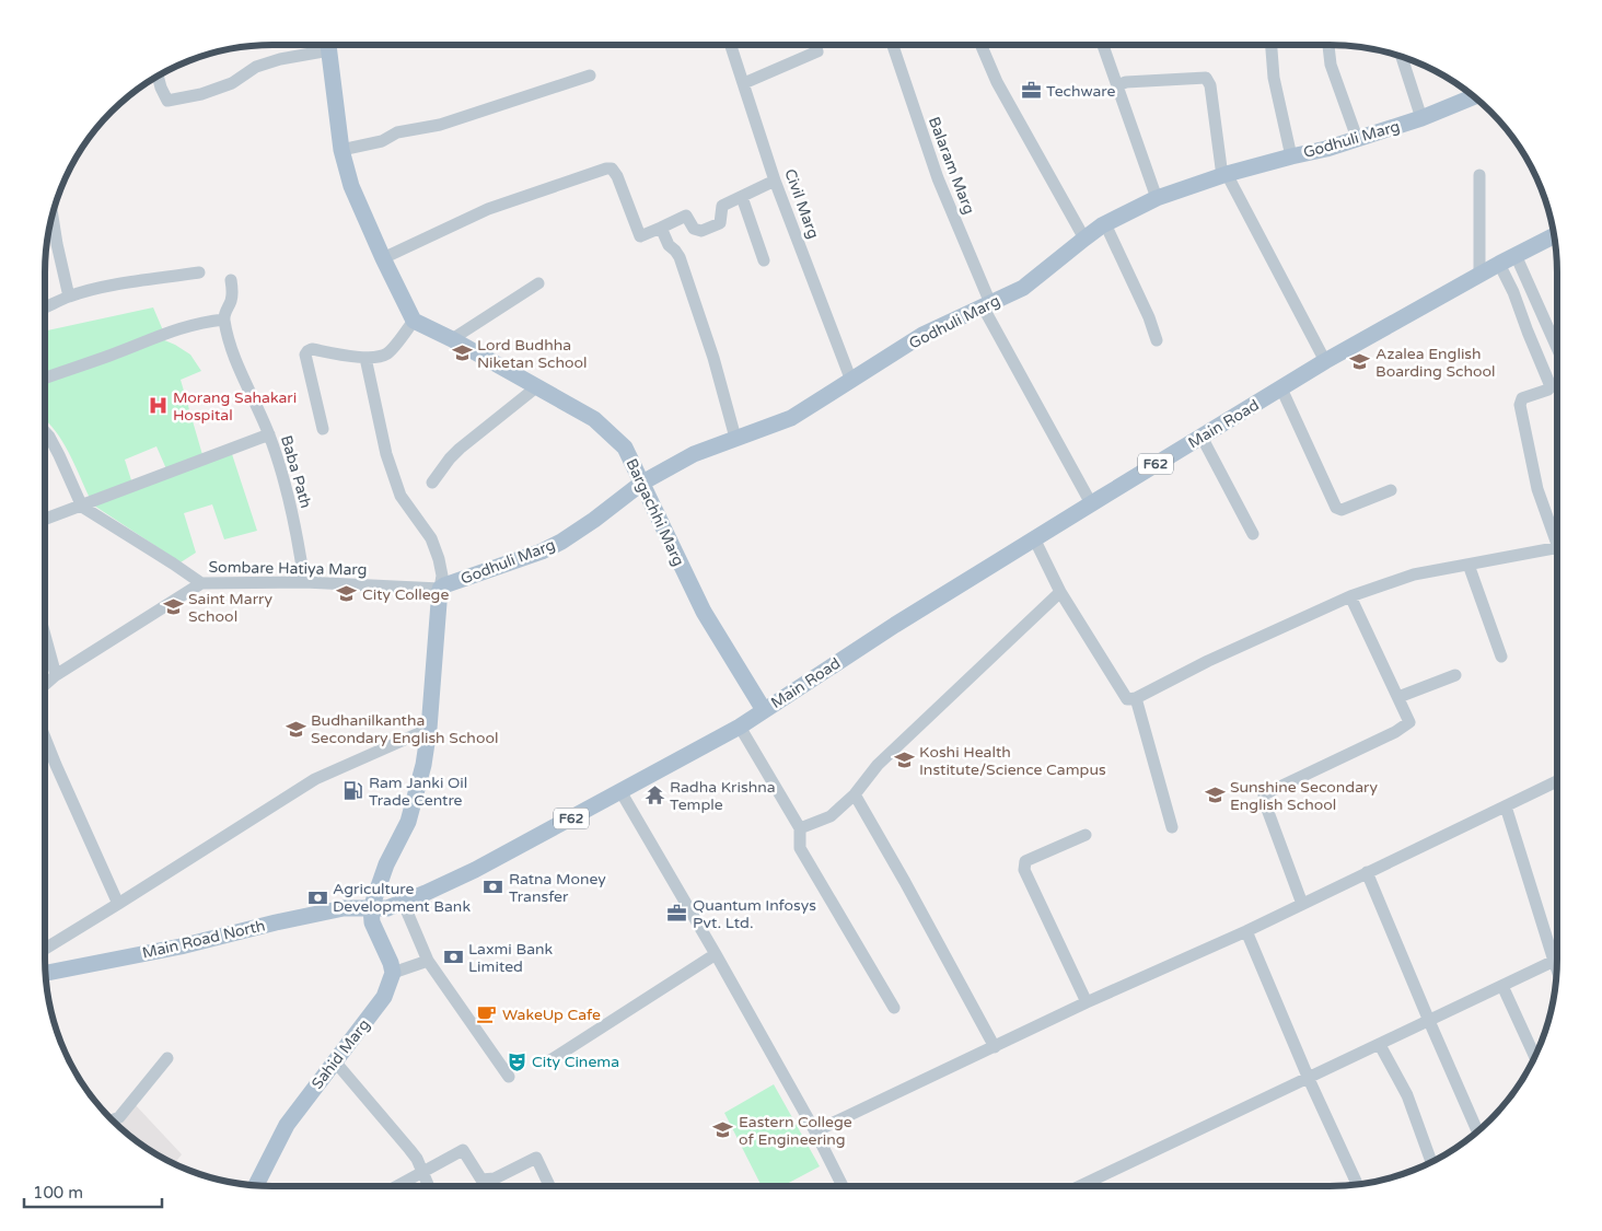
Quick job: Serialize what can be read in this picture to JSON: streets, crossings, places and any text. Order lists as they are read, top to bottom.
{
  "streets": {
    "main road": [
      "Godhuli Marg",
      "Main Road",
      "F62",
      "Bargachhi Marg",
      "Main Road North",
      "Sahid Marg"
    ],
    "street": [
      "Balaram Marg",
      "Civil Marg",
      "Baba Path",
      "Sombare Hatiya Marg"
    ]
  },
  "crossings": [
    ["Godhuli Marg", "Balaram Marg"],
    ["Godhuli Marg", "Civil Marg"],
    ["Godhuli Marg", "Bargachhi Marg"],
    ["Godhuli Marg", "Sombare Hatiya Marg"],
    ["Balaram Marg", "Main Road"],
    ["Main Road", "F62"],
    ["Main Road", "Bargachhi Marg"],
    ["F62", "Bargachhi Marg"],
    ["F62", "Main Road North"],
    ["Baba Path", "Sombare Hatiya Marg"]
  ],
  "places": {
    "office": ["Techware", "Quantum Infosys Pvt. Ltd."],
    "school or university": [
      "Lord Budhha Niketan School",
      "Azalea English Boarding School",
      "City College",
      "Saint Marry School",
      "Budhanilkantha Secondary English School",
      "Koshi Health Institute/Science Campus",
      "Sunshine Secondary English School",
      "Eastern College of Engineering"
    ],
    "hospital": ["Morang Sahakari Hospital"],
    "fuel station": ["Ram Janki Oil Trade Centre"],
    "temple": ["Radha Krishna Temple"],
    "bank": ["Ratna Money Transfer", "Agriculture Development Bank", "Laxmi Bank Limited"],
    "cafe": ["WakeUp Cafe"],
    "theatre": ["City Cinema"]
  },
  "scale_bar": "100 m"
}
